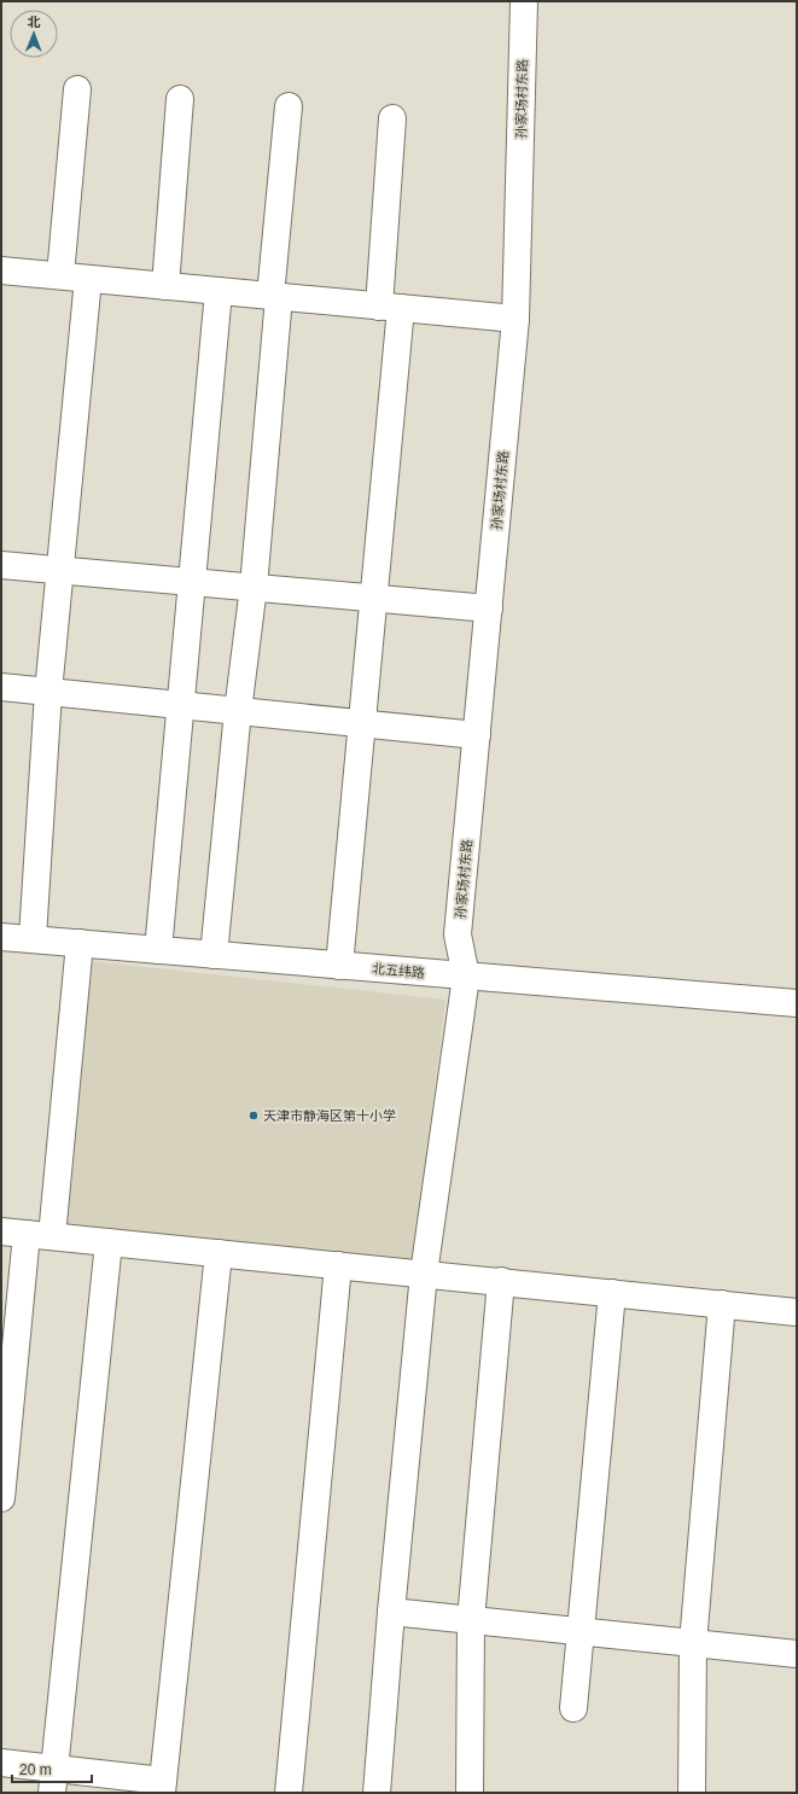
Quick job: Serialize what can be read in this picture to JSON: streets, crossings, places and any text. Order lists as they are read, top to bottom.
{
  "streets": {
    "street": ["孙家场村东路", "北五纬路"]
  },
  "crossings": [
    ["孙家场村东路", "北五纬路"]
  ],
  "places": ["天津市静海区第十小学"],
  "scale_bar": "20 m",
  "north": "top"
}
